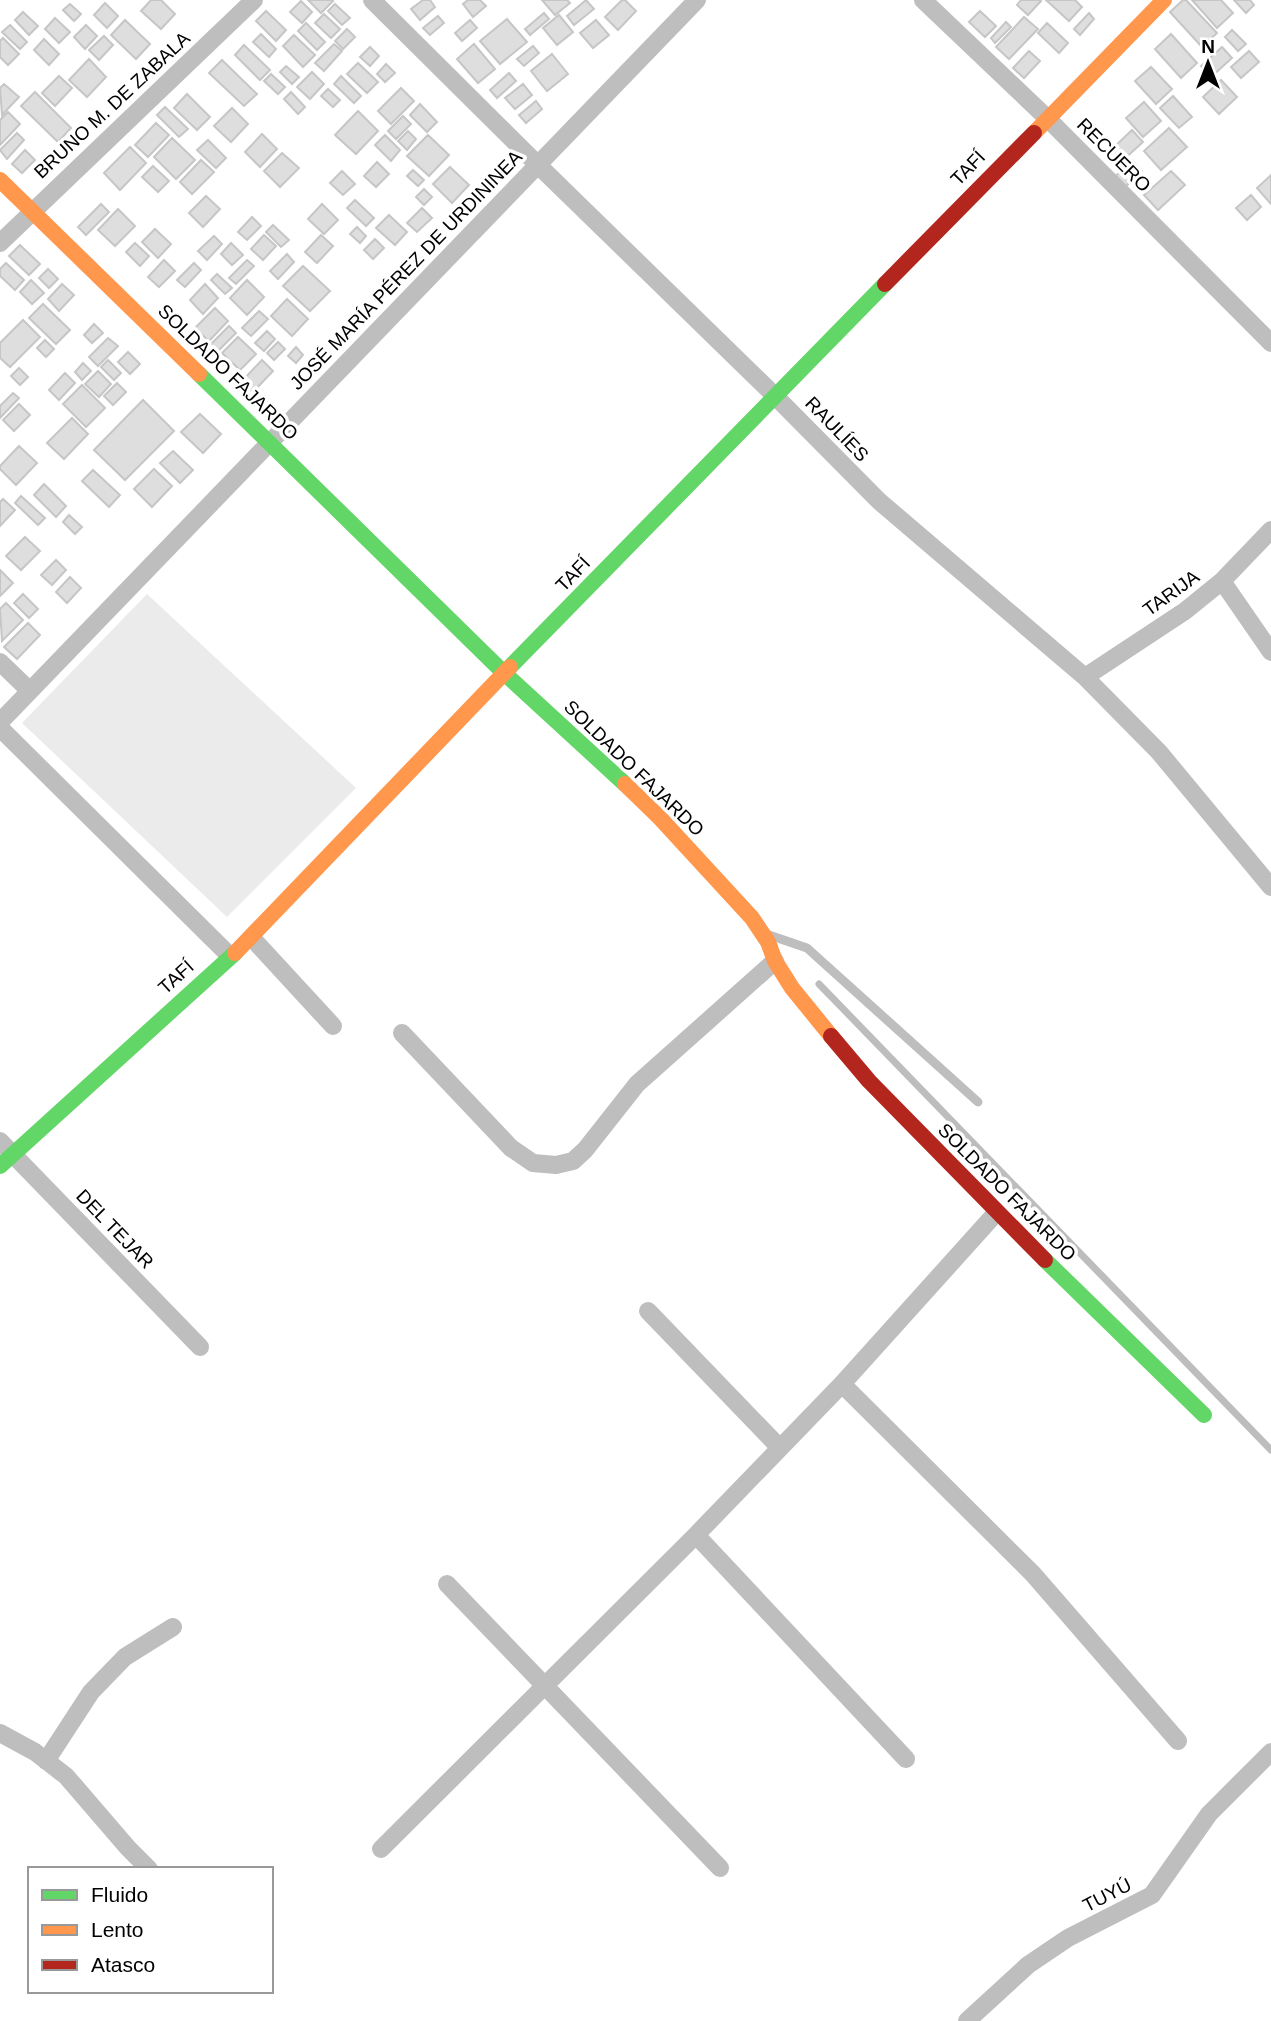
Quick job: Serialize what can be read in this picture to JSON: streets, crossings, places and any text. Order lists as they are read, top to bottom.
{
  "streets": {
    "street": [
      "BRUNO M. DE ZABALA",
      "RECUERO",
      "TAFÍ",
      "JOSÉ MARÍA PÉREZ DE URDININEA",
      "SOLDADO FAJARDO",
      "RAULÍES",
      "TARIJA",
      "DEL TEJAR",
      "TUYÚ"
    ]
  },
  "crossings": [
    ["BRUNO M. DE ZABALA", "SOLDADO FAJARDO"],
    ["RECUERO", "TAFÍ"],
    ["TAFÍ", "SOLDADO FAJARDO"],
    ["TAFÍ", "RAULÍES"],
    ["TAFÍ", "DEL TEJAR"],
    ["JOSÉ MARÍA PÉREZ DE URDININEA", "SOLDADO FAJARDO"],
    ["JOSÉ MARÍA PÉREZ DE URDININEA", "RAULÍES"],
    ["RAULÍES", "TARIJA"]
  ],
  "legend": ["Fluido", "Lento", "Atasco"],
  "north": "top"
}
